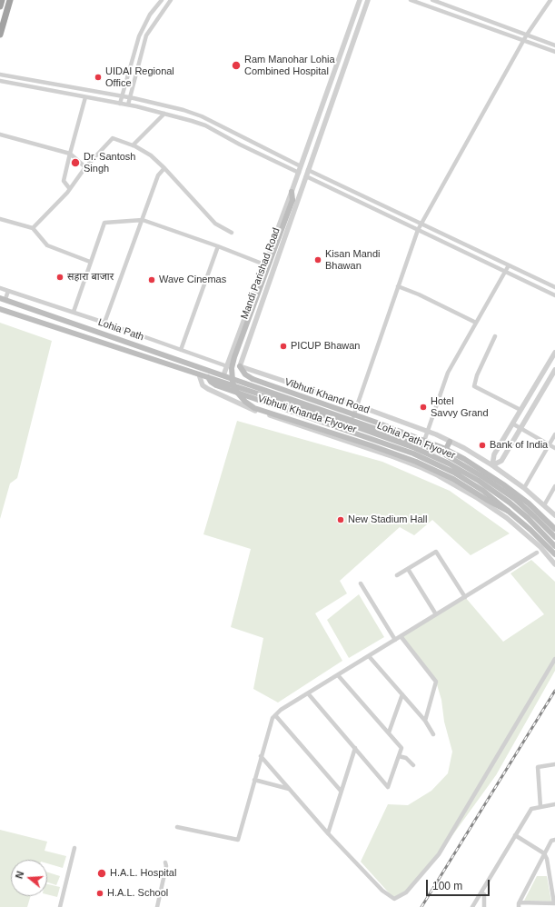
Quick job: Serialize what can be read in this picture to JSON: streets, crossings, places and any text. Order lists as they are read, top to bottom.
{
  "streets": {
    "main road": ["Lohia Path", "Vibhuti Khanda Flyover", "Lohia Path Flyover"],
    "street": ["Mandi Parishad Road", "Vibhuti Khand Road"]
  },
  "crossings": [
    ["Mandi Parishad Road", "Lohia Path"],
    ["Mandi Parishad Road", "Vibhuti Khanda Flyover"],
    ["Lohia Path", "Lohia Path Flyover"],
    ["Vibhuti Khand Road", "Lohia Path Flyover"],
    ["Vibhuti Khanda Flyover", "Lohia Path Flyover"]
  ],
  "places": [
    "Ram Manohar Lohia Combined Hospital",
    "UIDAI Regional Office",
    "Dr. Santosh Singh",
    "Kisan Mandi Bhawan",
    "सहारा बाजार",
    "Wave Cinemas",
    "PICUP Bhawan",
    "Hotel Savvy Grand",
    "Bank of India",
    "New Stadium Hall",
    "H.A.L. Hospital",
    "H.A.L. School"
  ],
  "scale_bar": "100 m",
  "north": "left"
}
